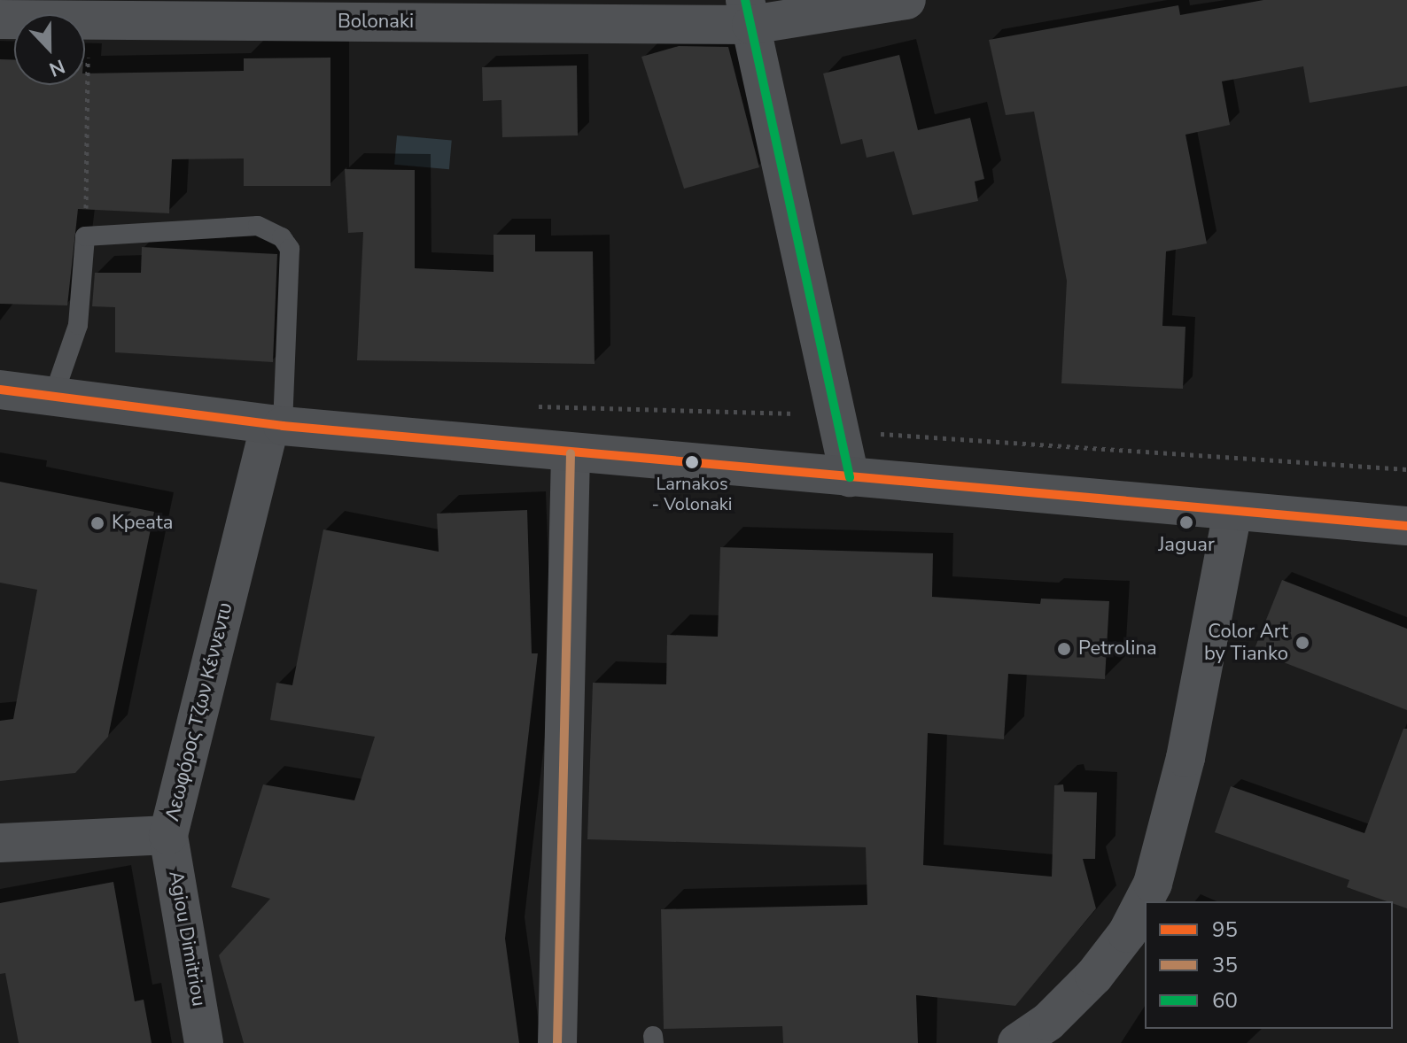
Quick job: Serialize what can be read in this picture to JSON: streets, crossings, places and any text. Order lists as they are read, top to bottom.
{
  "streets": {
    "street": ["Bolonaki", "Λεωφόρος Τζων Κέννεντυ", "Agiou Dimitriou"]
  },
  "crossings": [
    ["Λεωφόρος Τζων Κέννεντυ", "Agiou Dimitriou"]
  ],
  "places": [
    "Larnakos - Volonaki",
    "Jaguar",
    "Kpeata",
    "Color Art by Tianko",
    "Petrolina"
  ],
  "lines": ["transit line 60", "transit line 95", "transit line 35"],
  "legend": ["95", "35", "60"],
  "north": "bottom"
}
